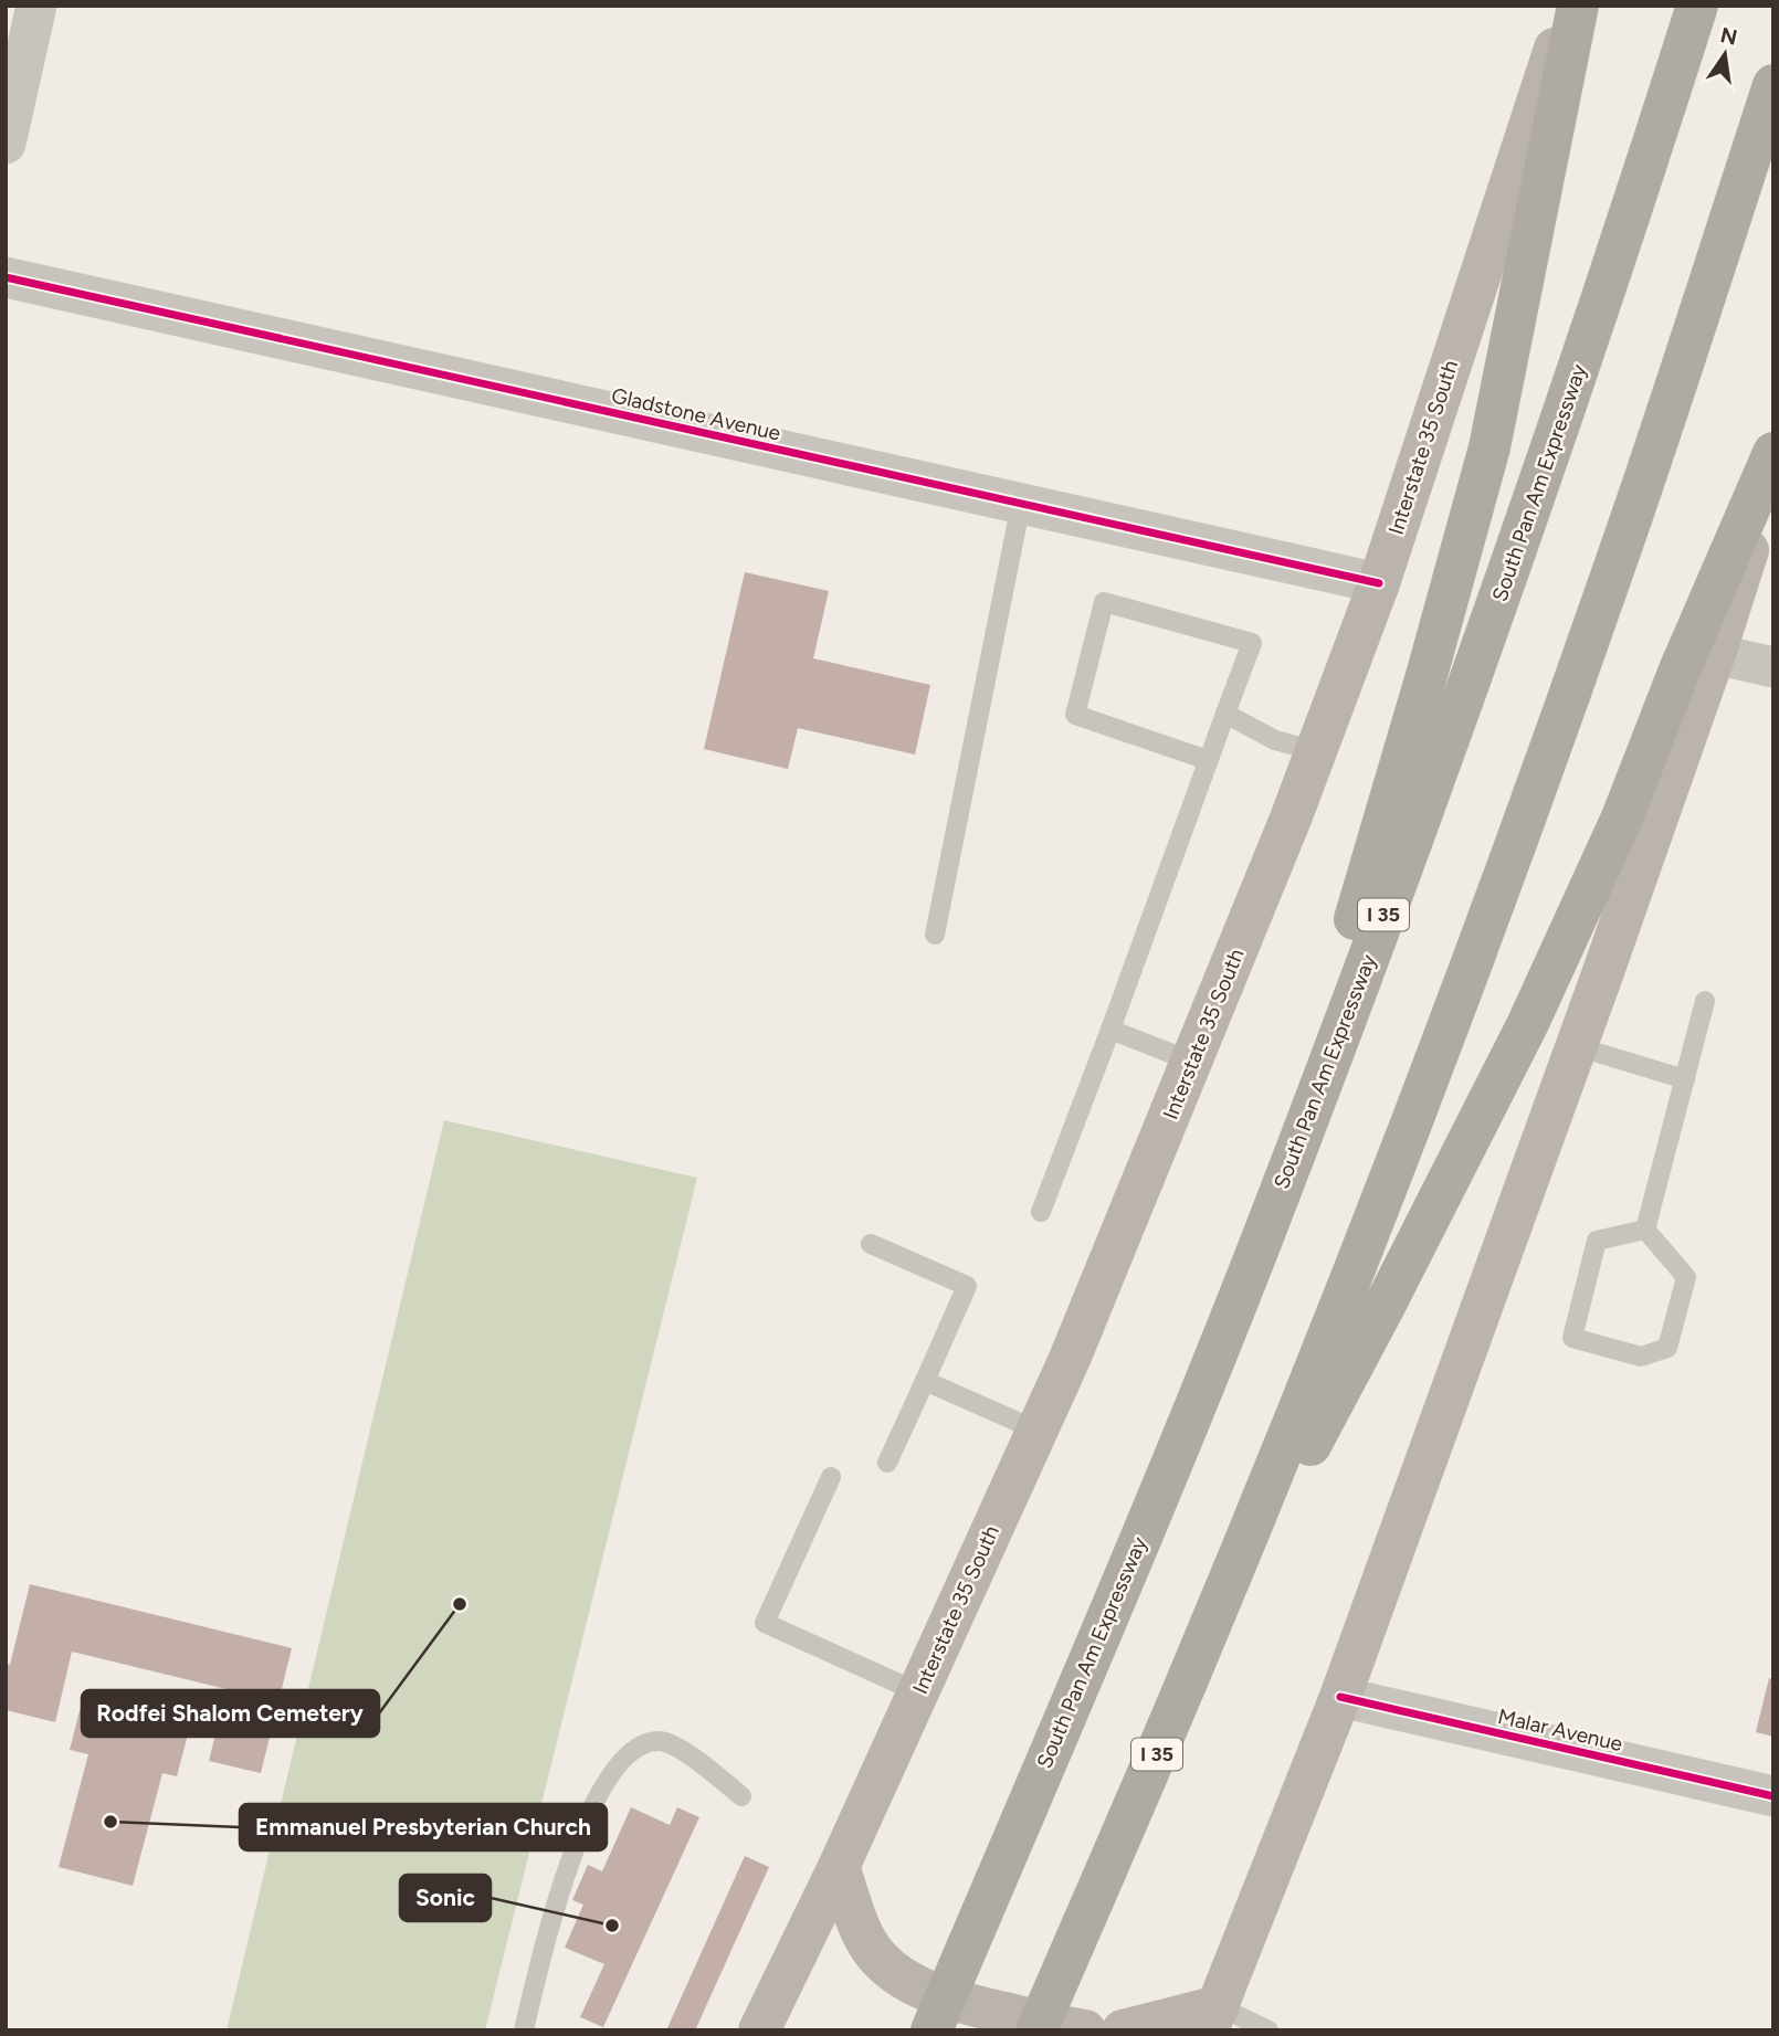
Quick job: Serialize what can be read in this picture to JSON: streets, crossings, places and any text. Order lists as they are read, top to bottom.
{
  "streets": {
    "highway": ["South Pan Am Expressway", "I 35"],
    "main road": ["Interstate 35 South"],
    "street": ["Gladstone Avenue", "Malar Avenue"]
  },
  "crossings": [
    ["Gladstone Avenue", "Interstate 35 South"]
  ],
  "places": ["Rodfei Shalom Cemetery", "Emmanuel Presbyterian Church", "Sonic"],
  "north": "top"
}
